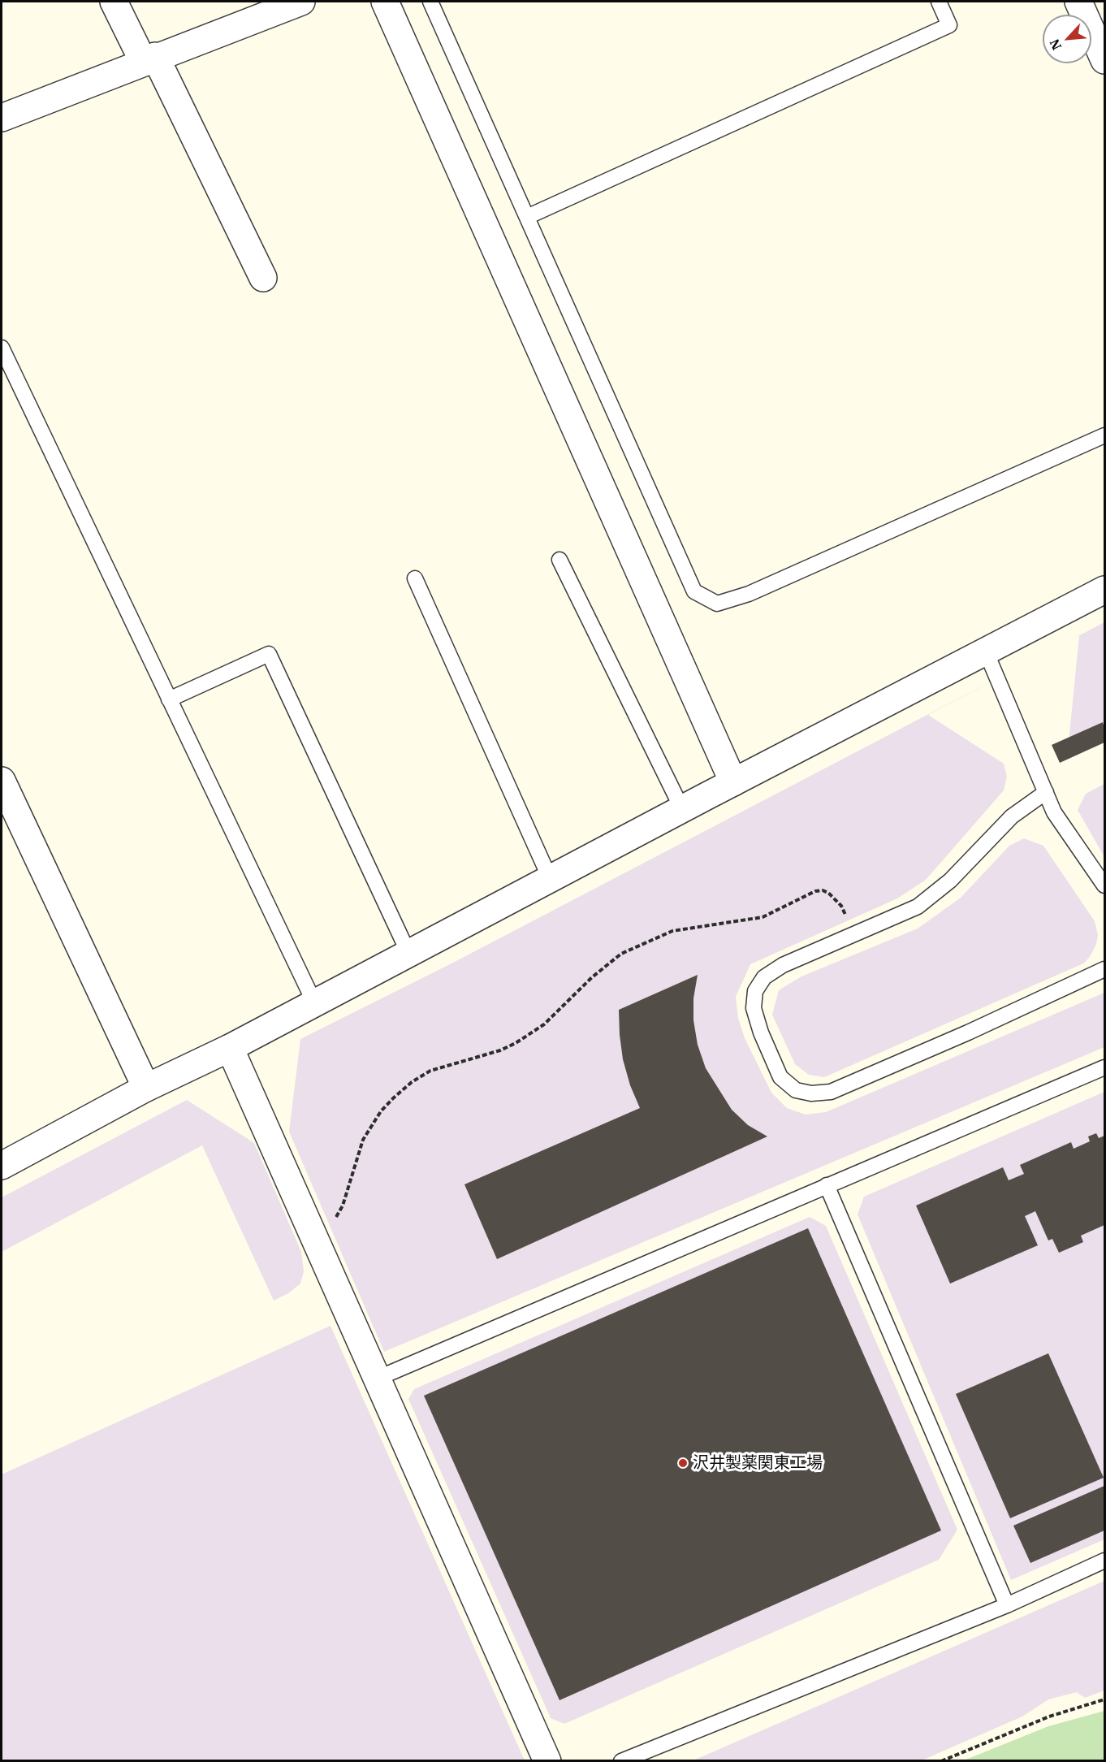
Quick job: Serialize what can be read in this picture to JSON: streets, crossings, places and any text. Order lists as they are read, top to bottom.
{
  "places": ["沢井製薬関東工場"],
  "north": "bottom left"
}
